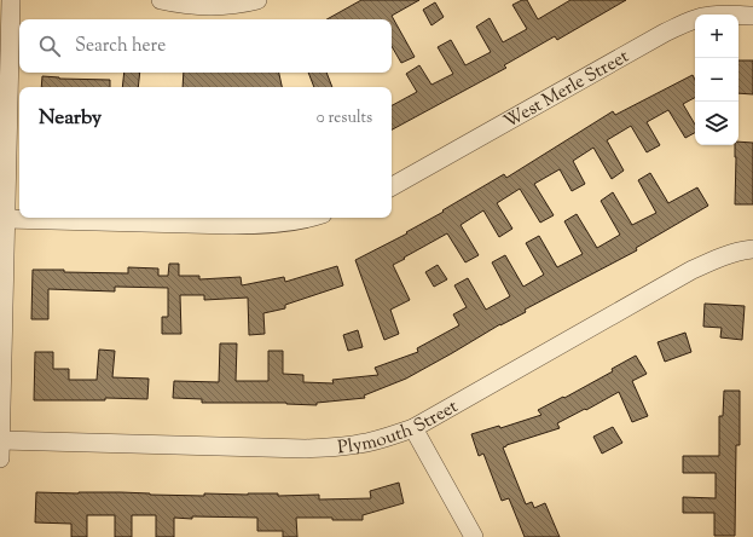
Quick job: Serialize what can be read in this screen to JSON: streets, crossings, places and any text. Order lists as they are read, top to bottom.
{
  "streets": {
    "street": ["West Merle Street", "Plymouth Street"]
  },
  "page": {
    "map_buttons": ["+", "−"],
    "search": "Search here",
    "heading": ["Nearby", "0 results"]
  }
}
